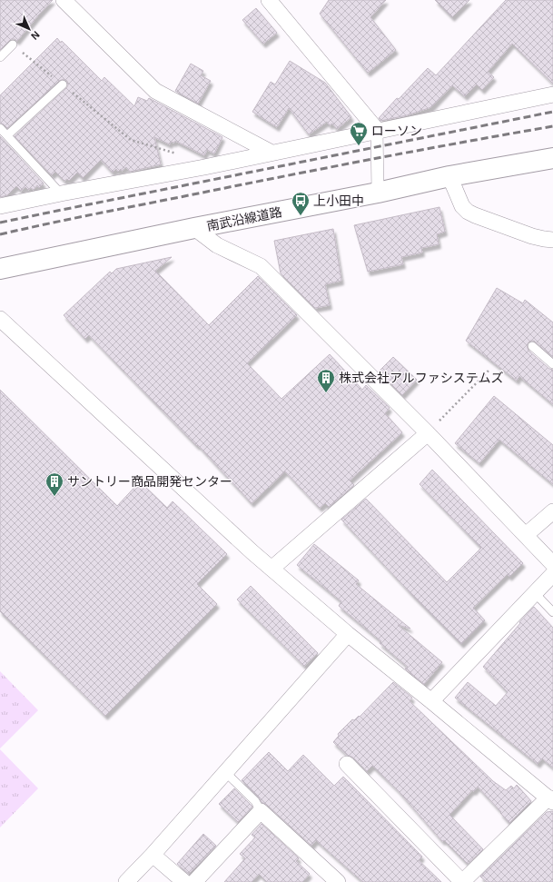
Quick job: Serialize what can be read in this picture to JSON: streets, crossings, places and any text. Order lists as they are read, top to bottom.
{
  "streets": {
    "street": ["南武沿線道路"]
  },
  "places": {
    "supermarket": ["ローソン"],
    "bus stop": ["上小田中"],
    "building": ["株式会社アルファシステムズ", "サントリー商品開発センター"]
  },
  "north": "bottom right"
}
